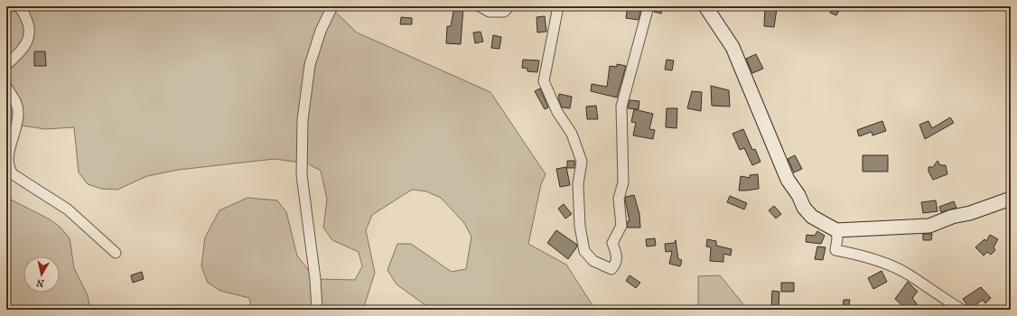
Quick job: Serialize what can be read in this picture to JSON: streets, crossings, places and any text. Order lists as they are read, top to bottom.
{
  "north": "bottom"
}
